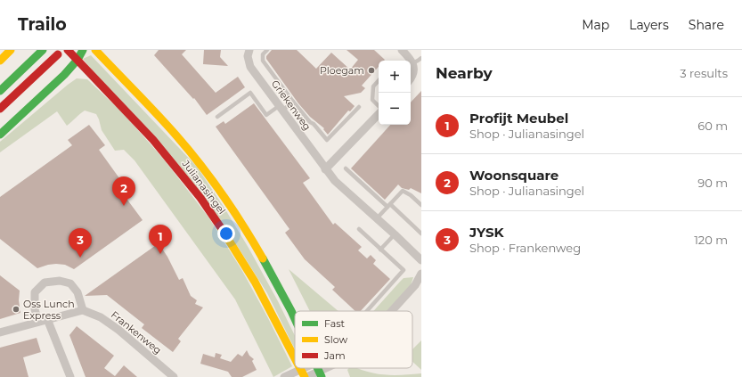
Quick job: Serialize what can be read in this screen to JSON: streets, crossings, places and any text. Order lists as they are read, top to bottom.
{
  "streets": {
    "main road": ["Julianasingel"],
    "street": ["Griekenweg", "Frankenweg"]
  },
  "places": ["Ploegam", "Oss Lunch Express"],
  "legend": ["Fast", "Slow", "Jam"],
  "page": {
    "header": "Trailo",
    "nav": ["Map", "Layers", "Share"],
    "heading": ["Nearby", "3 results"],
    "map_buttons": ["+", "−"],
    "list": [
      {
        "mark": "1",
        "name": "Profijt Meubel",
        "note": "Shop · Julianasingel",
        "value": "60 m"
      },
      {
        "mark": "2",
        "name": "Woonsquare",
        "note": "Shop · Julianasingel",
        "value": "90 m"
      },
      {
        "mark": "3",
        "name": "JYSK",
        "note": "Shop · Frankenweg",
        "value": "120 m"
      }
    ],
    "pins": ["2", "1", "3"]
  }
}
